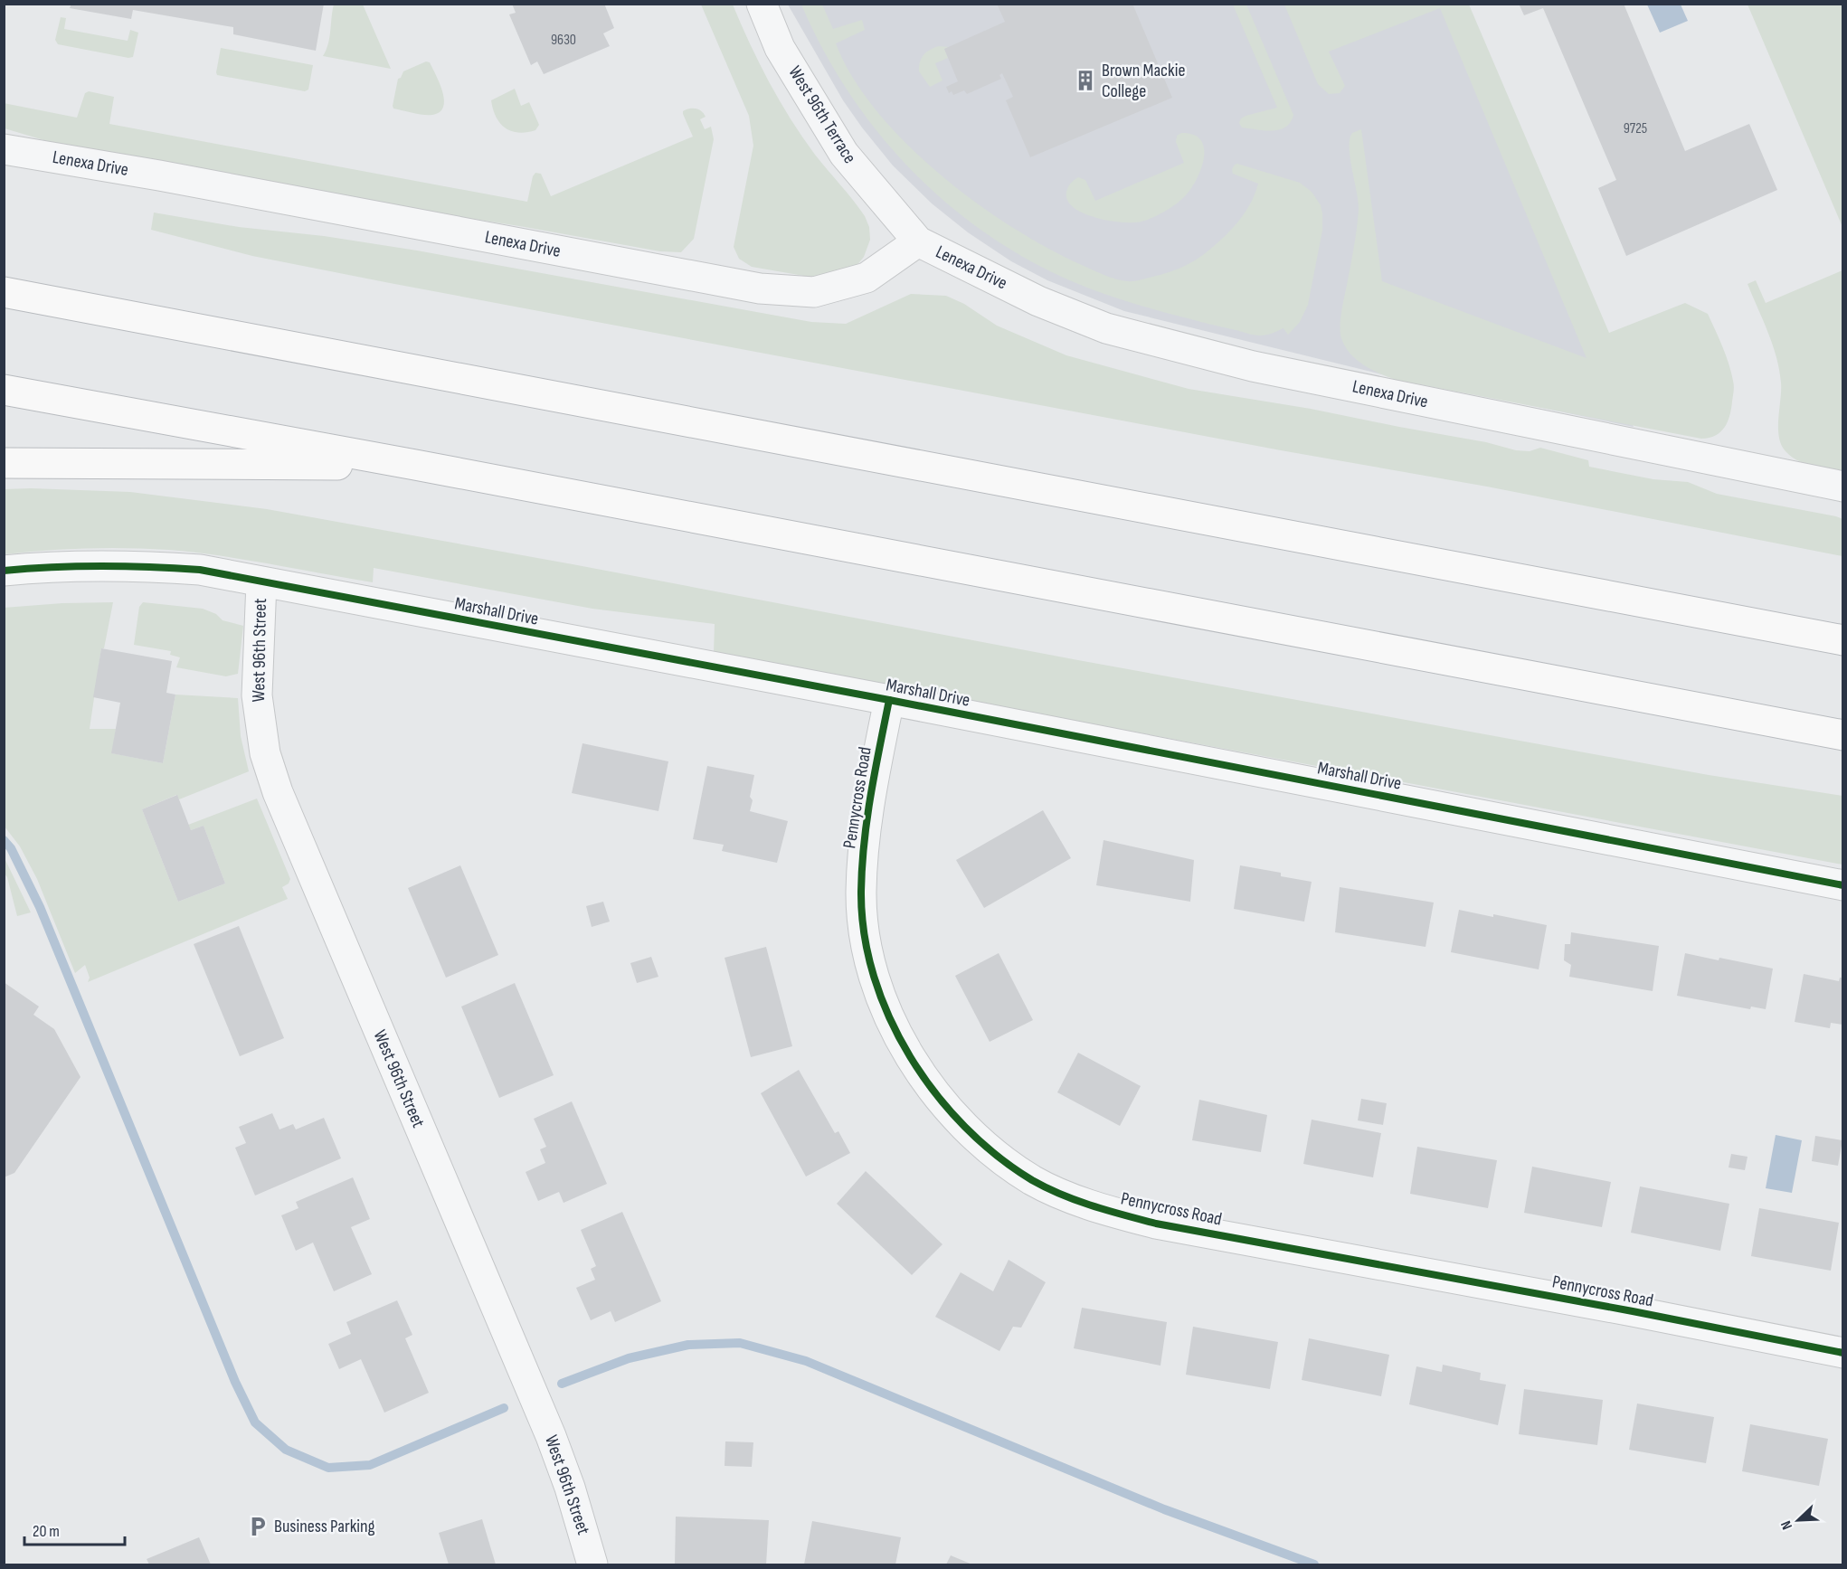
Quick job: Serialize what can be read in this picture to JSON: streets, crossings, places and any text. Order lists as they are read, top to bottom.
{
  "streets": {
    "street": [
      "West 96th Terrace",
      "Lenexa Drive",
      "Marshall Drive",
      "West 96th Street",
      "Pennycross Road"
    ]
  },
  "crossings": [
    ["West 96th Terrace", "Lenexa Drive"],
    ["Marshall Drive", "West 96th Street"],
    ["Marshall Drive", "Pennycross Road"]
  ],
  "places": {
    "building": ["Brown Mackie College"],
    "parking": ["Business Parking"]
  },
  "house_numbers": ["9630", "9725"],
  "scale_bar": "20 m",
  "north": "bottom left"
}
